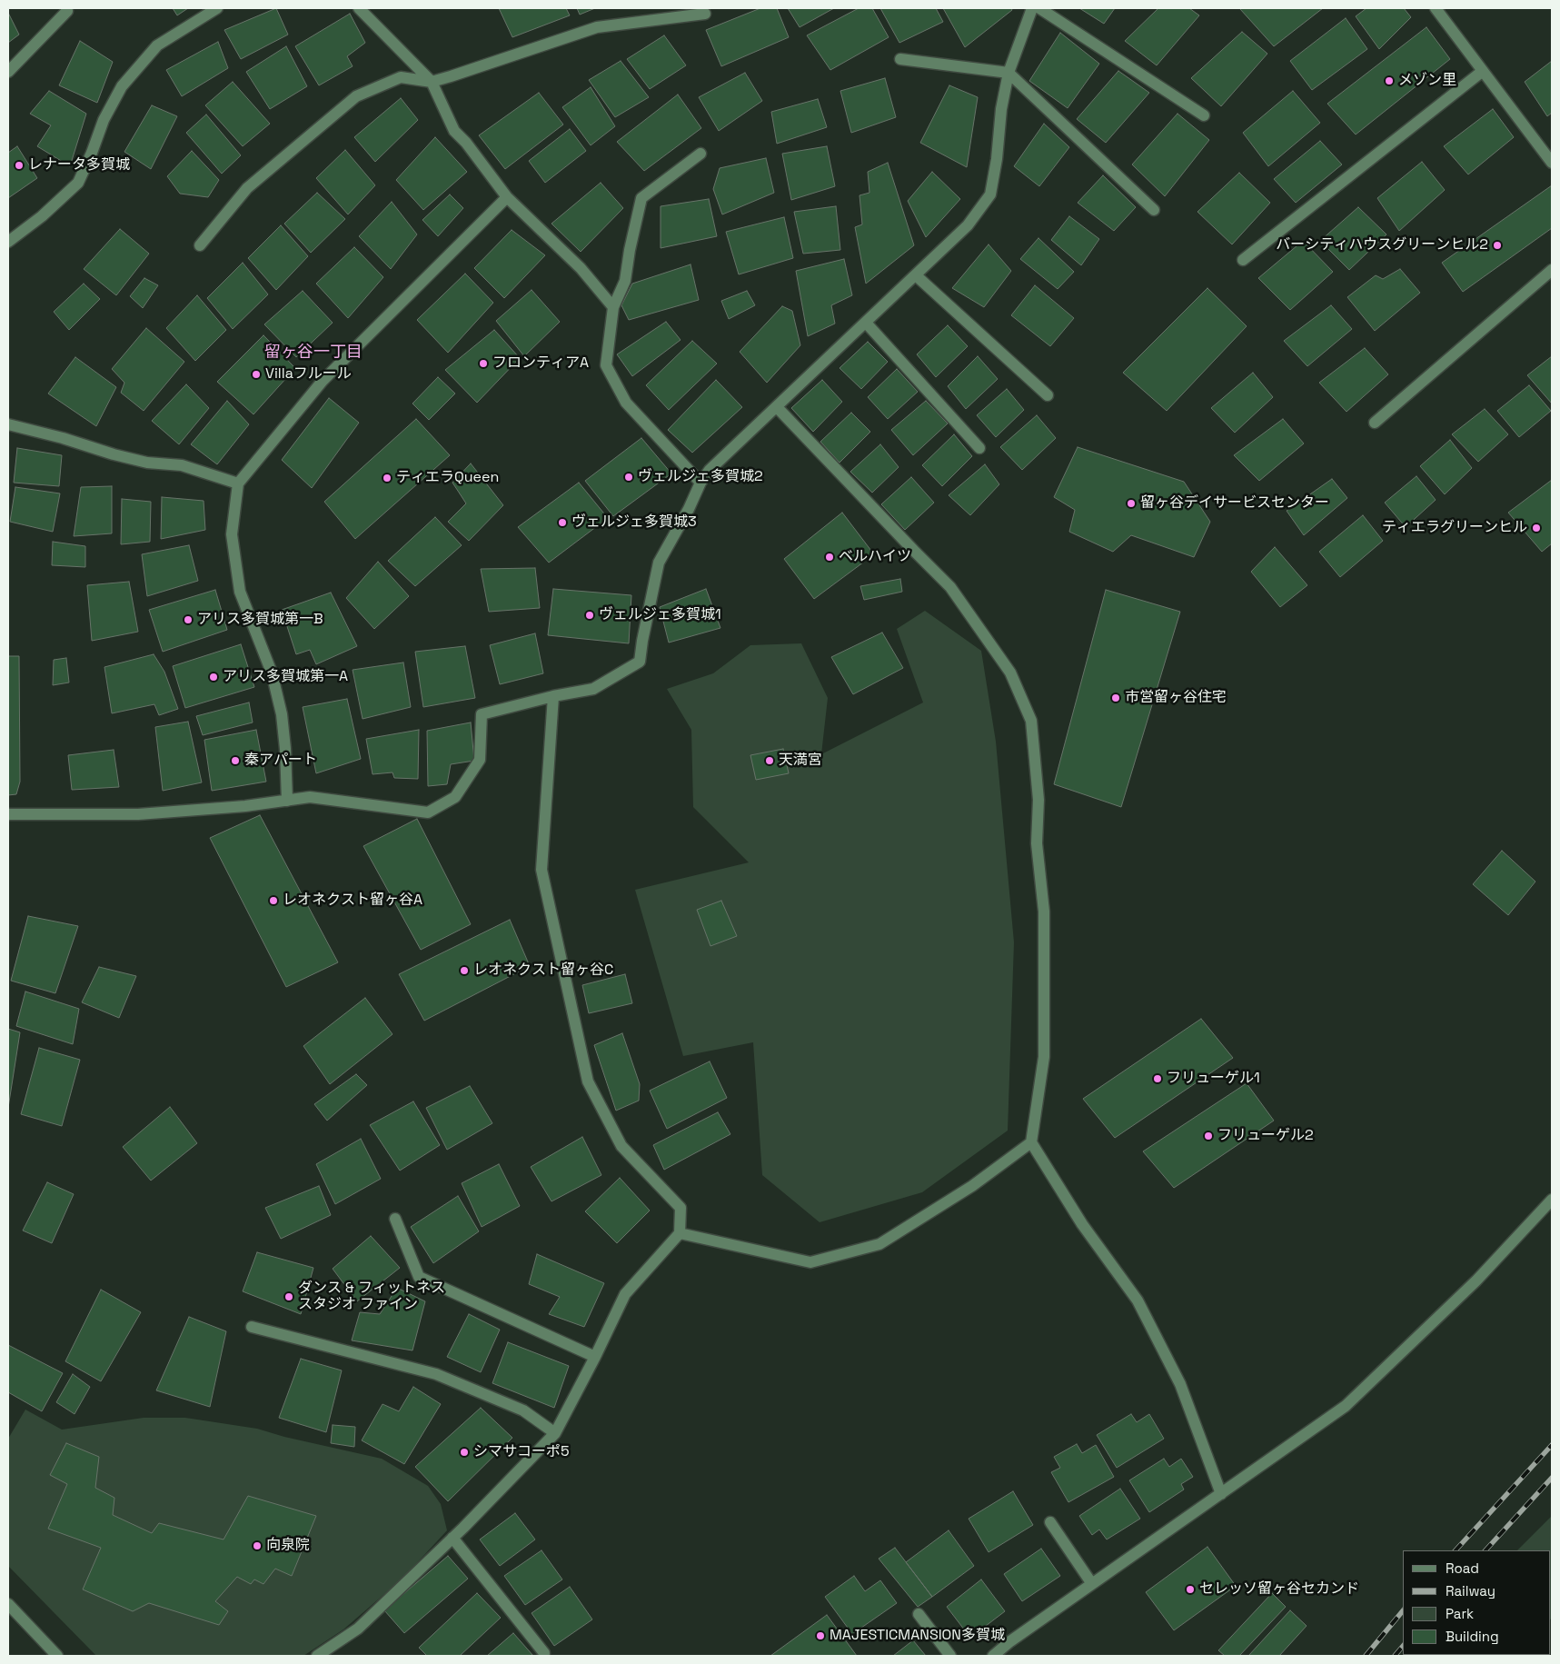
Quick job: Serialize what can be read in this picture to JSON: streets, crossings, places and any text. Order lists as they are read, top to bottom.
{
  "districts": ["留ヶ谷一丁目"],
  "places": [
    "メゾン里",
    "レナータ多賀城",
    "バーシティハウスグリーンヒル2",
    "フロンティアA",
    "Villaフルール",
    "ヴェルジェ多賀城2",
    "ティエラQueen",
    "留ヶ谷デイサービスセンター",
    "ヴェルジェ多賀城3",
    "ティエラグリーンヒル",
    "ベルハイツ",
    "ヴェルジェ多賀城1",
    "アリス多賀城第一B",
    "アリス多賀城第一A",
    "市営留ヶ谷住宅",
    "秦アパート",
    "天満宮",
    "レオネクスト留ヶ谷A",
    "レオネクスト留ヶ谷C",
    "フリューゲル1",
    "フリューゲル2",
    "ダンス & フィットネス スタジオ ファイン",
    "シマサコーポ5",
    "向泉院",
    "セレッソ留ヶ谷セカンド",
    "MAJESTICMANSION多賀城"
  ],
  "legend": [
    "Road",
    "Railway",
    "Park",
    "Building"
  ]
}
